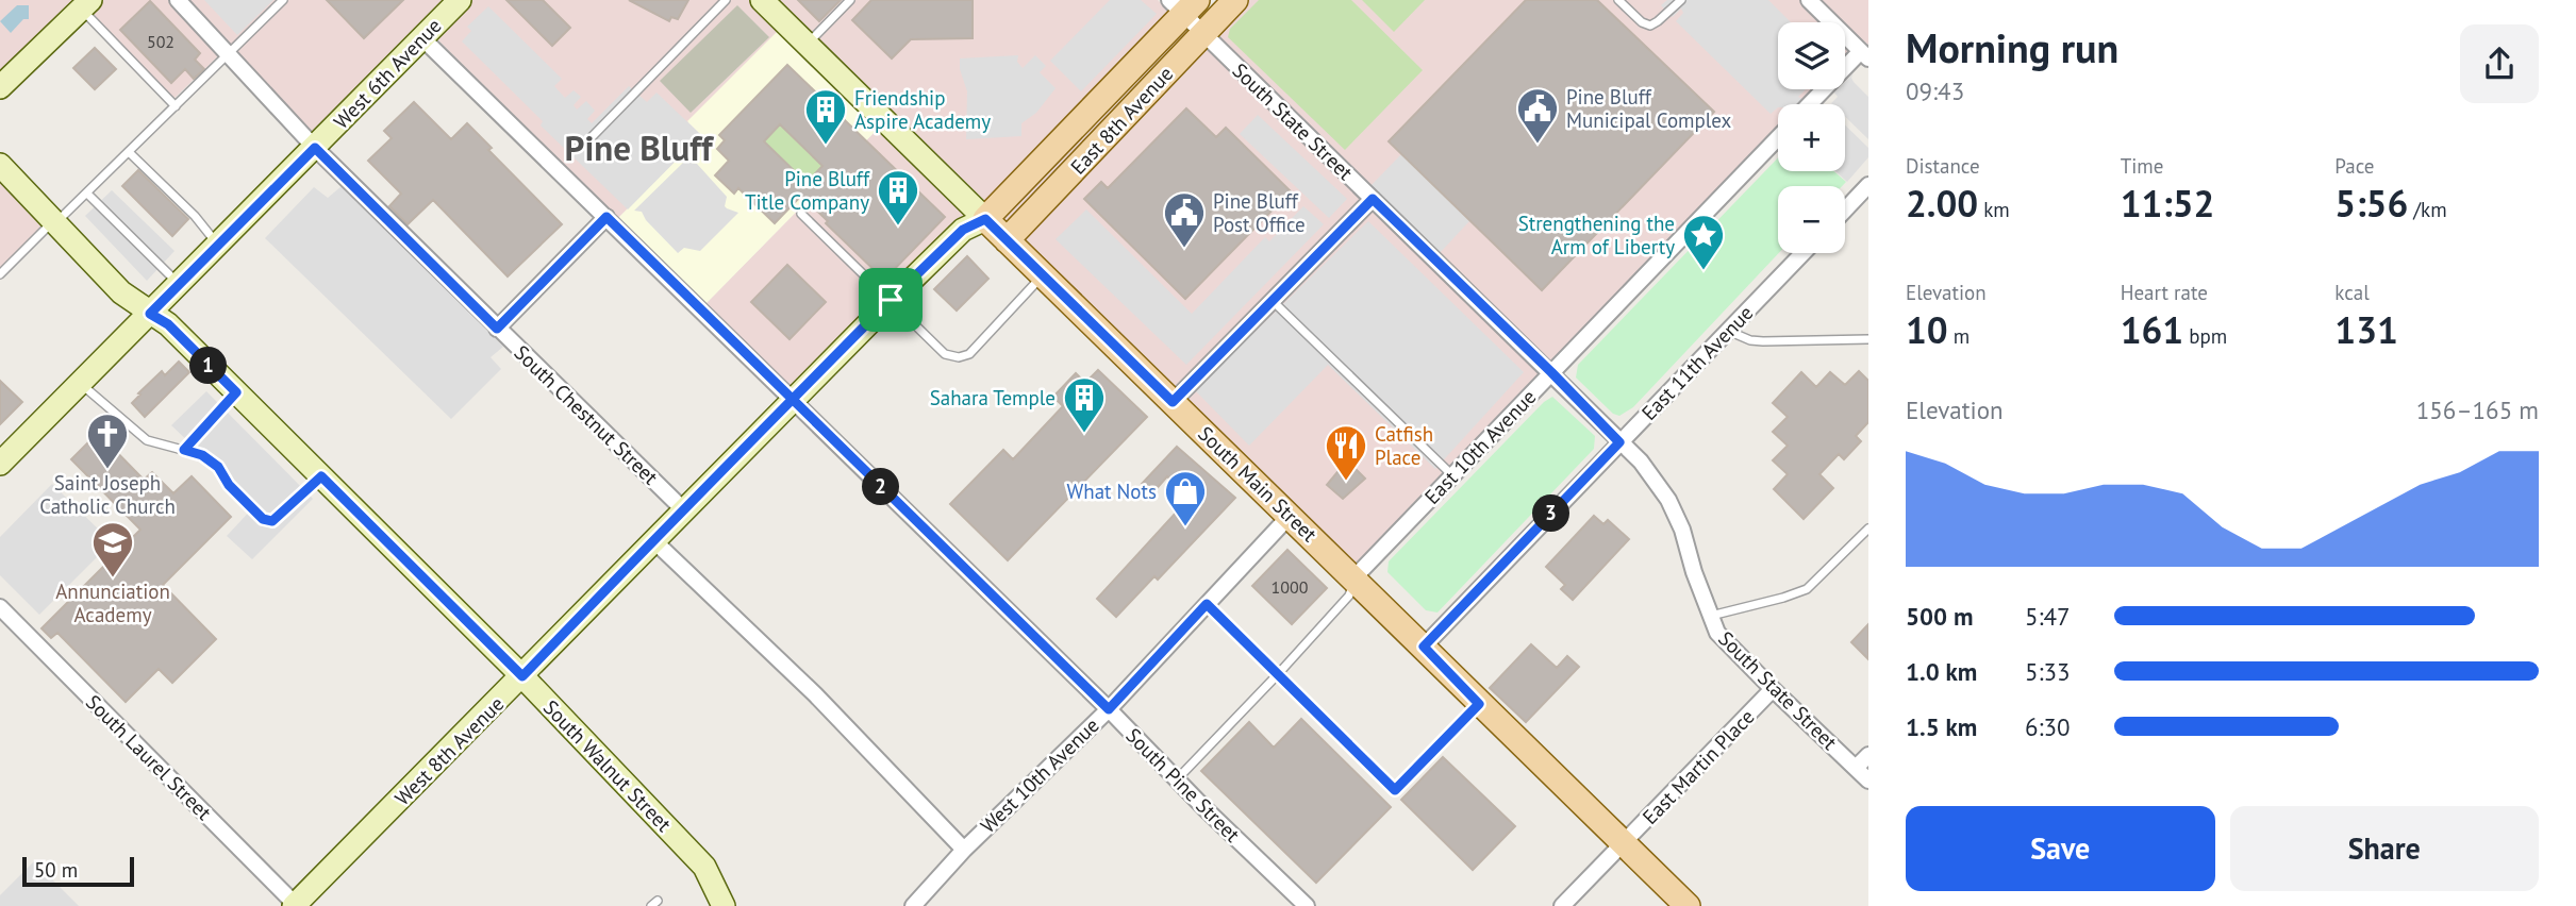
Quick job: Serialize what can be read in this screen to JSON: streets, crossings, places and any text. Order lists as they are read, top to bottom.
{
  "streets": {
    "main road": ["East 8th Avenue", "South Main Street"],
    "street": [
      "West 6th Avenue",
      "South State Street",
      "East 11th Avenue",
      "South Chestnut Street",
      "East 10th Avenue",
      "West 8th Avenue",
      "South Laurel Street",
      "South Walnut Street",
      "East Martin Place",
      "West 10th Avenue",
      "South Pine Street"
    ]
  },
  "crossings": [
    ["West 6th Avenue", "South Chestnut Street"],
    ["West 6th Avenue", "South Walnut Street"],
    ["West 6th Avenue", "South Pine Street"],
    ["East 8th Avenue", "South State Street"],
    ["East 8th Avenue", "South Main Street"],
    ["East 8th Avenue", "West 8th Avenue"],
    ["South State Street", "East 11th Avenue"],
    ["South State Street", "East 10th Avenue"],
    ["South State Street", "East Martin Place"],
    ["East 11th Avenue", "South Main Street"],
    ["South Chestnut Street", "West 8th Avenue"],
    ["East 10th Avenue", "South Main Street"],
    ["South Main Street", "West 8th Avenue"],
    ["South Main Street", "East Martin Place"],
    ["South Main Street", "West 10th Avenue"],
    ["West 8th Avenue", "South Laurel Street"],
    ["West 8th Avenue", "South Walnut Street"],
    ["West 8th Avenue", "South Pine Street"],
    ["West 10th Avenue", "South Pine Street"]
  ],
  "districts": ["Pine Bluff"],
  "places": {
    "public building": ["Pine Bluff Municipal Complex", "Pine Bluff Post Office"],
    "building": ["Friendship Aspire Academy", "Pine Bluff Title Company", "Sahara Temple"],
    "place": ["Strengthening the Arm of Liberty"],
    "church": ["Saint Joseph Catholic Church"],
    "restaurant": ["Catfish Place"],
    "shop": ["What Nots"],
    "school or university": ["Annunciation Academy"]
  },
  "house_numbers": ["502", "1000"],
  "scale_bar": "50 m",
  "page": {
    "heading": ["Morning run", "09:43"],
    "map_buttons": ["+", "−"],
    "stats": [
      ["Distance", "2.00 km"],
      ["Time", "11:52"],
      ["Pace", "5:56 /km"],
      ["Elevation", "10 m"],
      ["Heart rate", "161 bpm"],
      ["kcal", "131"]
    ],
    "pins": ["1", "2", "3"],
    "chart": ["Elevation", "156–165 m"],
    "list": [
      {
        "name": "500 m",
        "note": "5:47"
      },
      {
        "name": "1.0 km",
        "note": "5:33"
      },
      {
        "name": "1.5 km",
        "note": "6:30"
      }
    ],
    "buttons": ["Save", "Share"],
    "scale": "50 m"
  }
}
